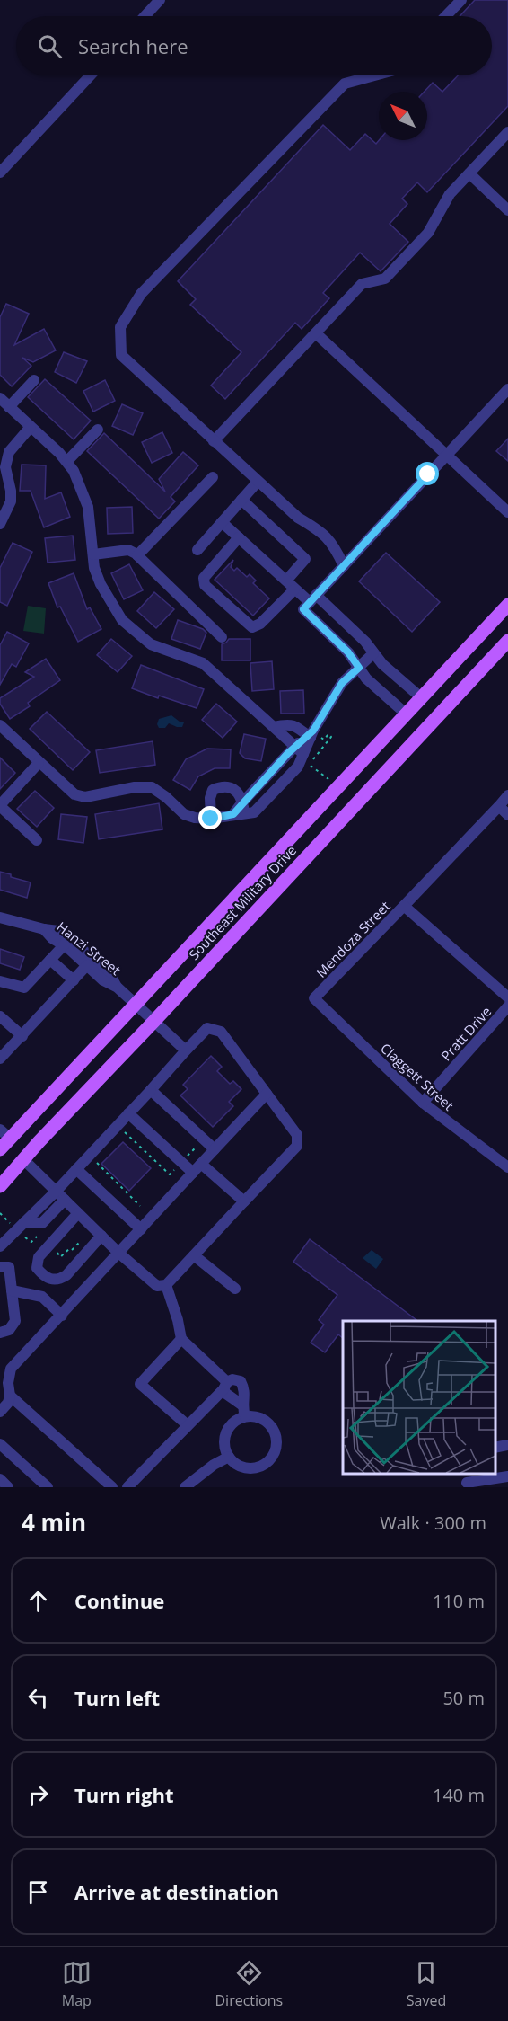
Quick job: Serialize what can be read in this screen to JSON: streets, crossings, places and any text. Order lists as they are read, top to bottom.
{
  "streets": {
    "main road": ["Southeast Military Drive"],
    "street": [
      "Mendoza Street",
      "Hanzi Street",
      "Pratt Drive",
      "Claggett Street"
    ]
  },
  "crossings": [
    ["Southeast Military Drive", "Hanzi Street"],
    ["Mendoza Street", "Claggett Street"],
    ["Pratt Drive", "Claggett Street"]
  ],
  "north": "top left",
  "page": {
    "search": "Search here",
    "heading": ["4 min", "Walk · 300 m"],
    "list": [
      ["Continue", "110 m"],
      ["Turn left", "50 m"],
      ["Turn right", "140 m"],
      "Arrive at destination"
    ],
    "nav": ["Map", "Directions", "Saved"]
  }
}
